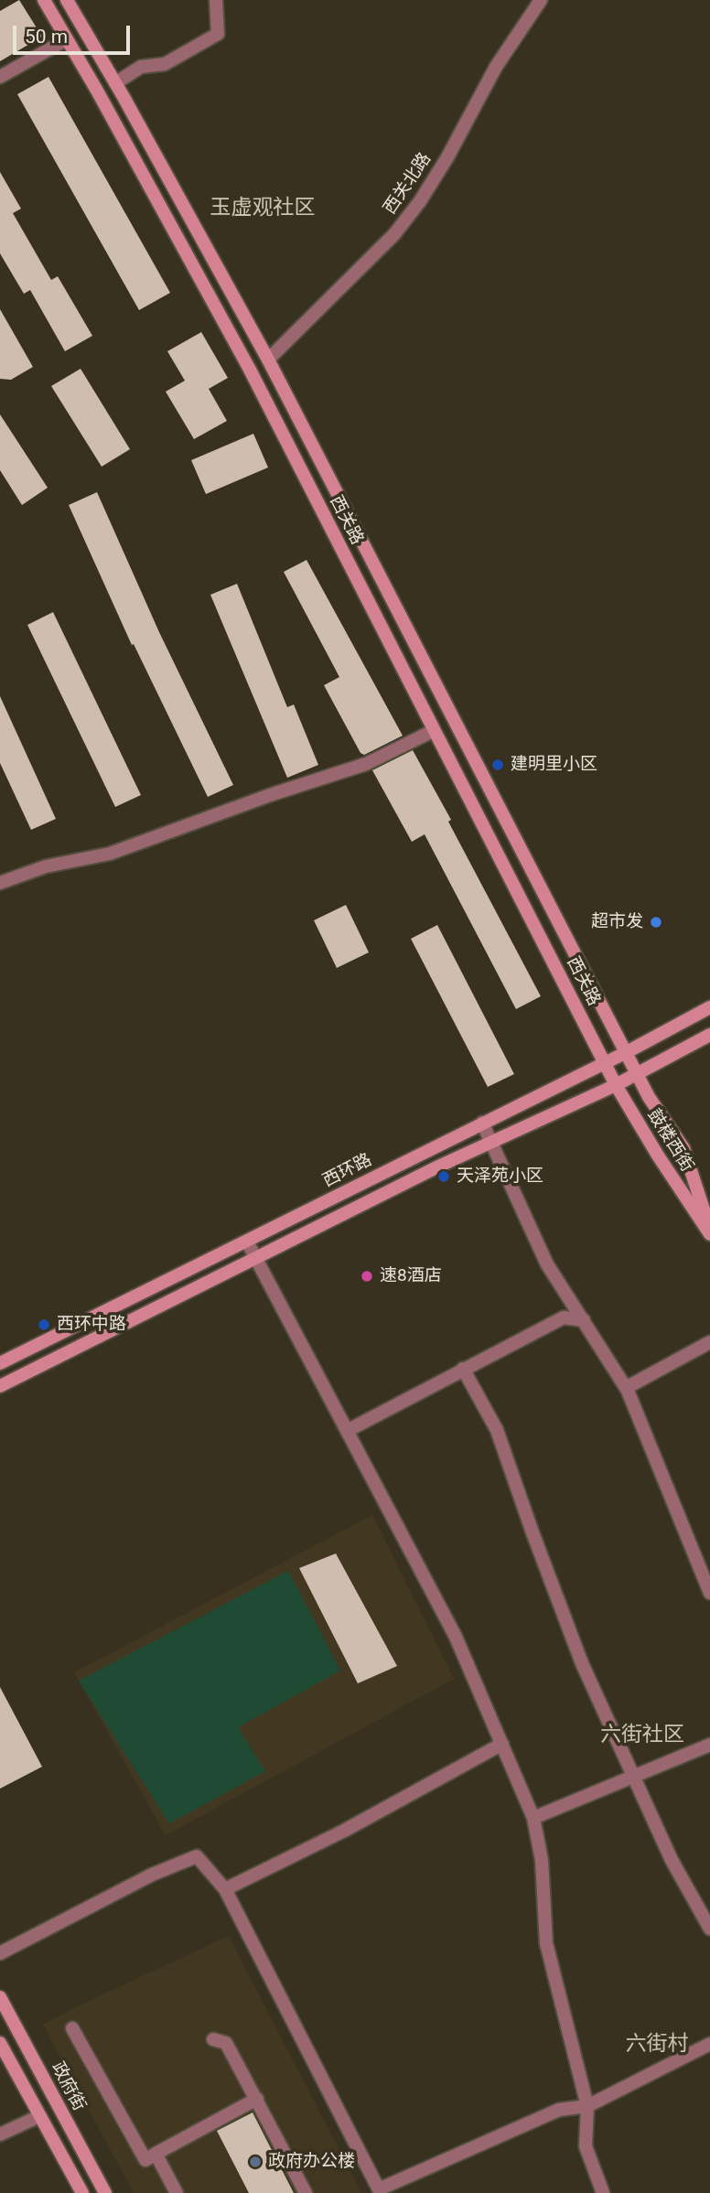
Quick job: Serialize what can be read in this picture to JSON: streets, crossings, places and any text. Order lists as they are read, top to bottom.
{
  "streets": {
    "main road": [
      "西关路",
      "鼓楼西街",
      "西环路",
      "政府街"
    ],
    "street": ["西关北路"]
  },
  "crossings": [
    ["西关北路", "西关路"],
    ["西关路", "鼓楼西街"],
    ["西关路", "西环路"],
    ["鼓楼西街", "西环路"]
  ],
  "districts": ["玉虚观社区", "六街社区", "六街村"],
  "places": [
    "建明里小区",
    "超市发",
    "天泽苑小区",
    "速8酒店",
    "西环中路",
    "政府办公楼"
  ],
  "scale_bar": "50 m"
}
